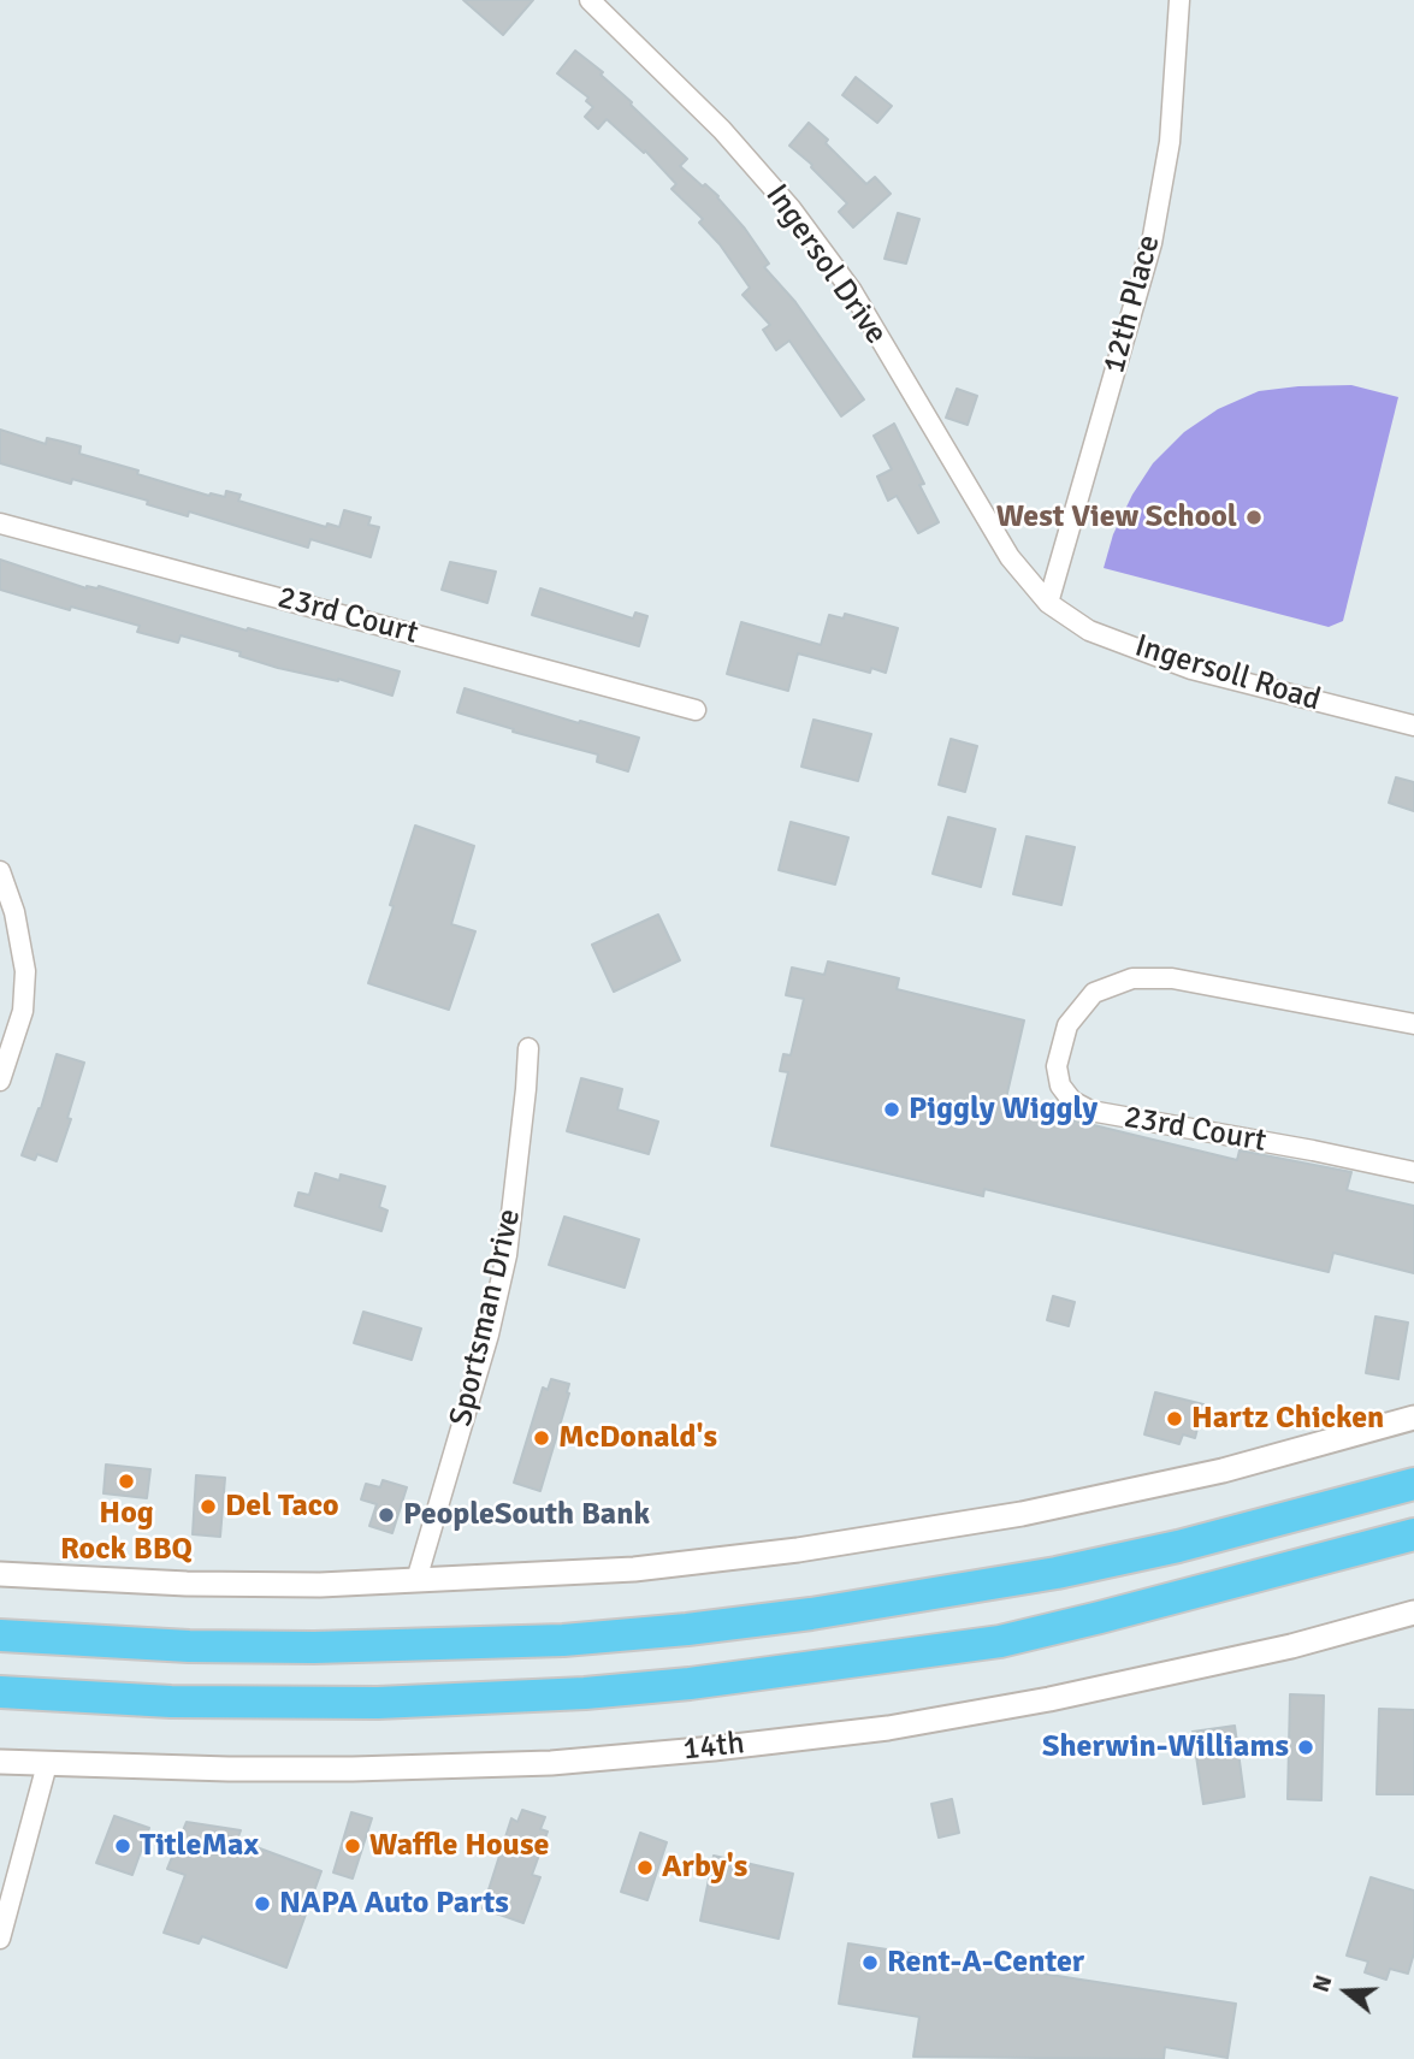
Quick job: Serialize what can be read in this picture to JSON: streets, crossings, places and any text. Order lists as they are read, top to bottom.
{
  "streets": {
    "street": [
      "Ingersol Drive",
      "12th Place",
      "23rd Court",
      "Ingersoll Road",
      "Sportsman Drive",
      "14th"
    ]
  },
  "crossings": [
    ["Ingersol Drive", "12th Place"],
    ["Ingersol Drive", "Ingersoll Road"],
    ["12th Place", "Ingersoll Road"]
  ],
  "places": [
    "West View School",
    "Piggly Wiggly",
    "Hartz Chicken",
    "McDonald's",
    "Hog Rock BBQ",
    "Del Taco",
    "PeopleSouth Bank",
    "Sherwin-Williams",
    "TitleMax",
    "Waffle House",
    "Arby's",
    "NAPA Auto Parts",
    "Rent-A-Center"
  ],
  "north": "left"
}
